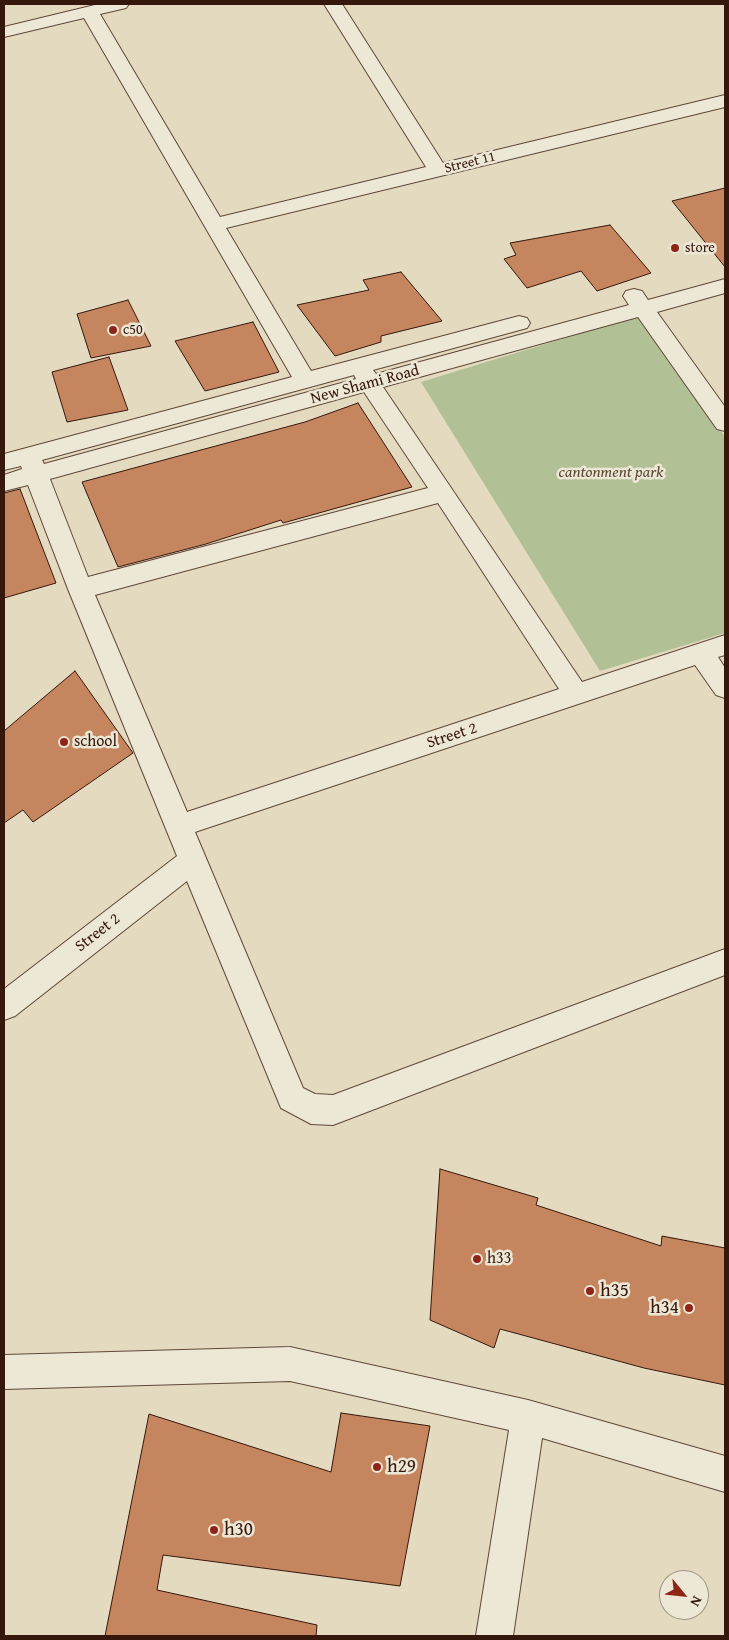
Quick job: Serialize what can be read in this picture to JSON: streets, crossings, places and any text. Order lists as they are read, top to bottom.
{
  "streets": {
    "street": ["Street 11", "New Shami Road", "Street 2"]
  },
  "parks": ["cantonment park"],
  "places": [
    "store",
    "c50",
    "school",
    "h33",
    "h35",
    "h34",
    "h29",
    "h30"
  ],
  "north": "bottom right"
}
